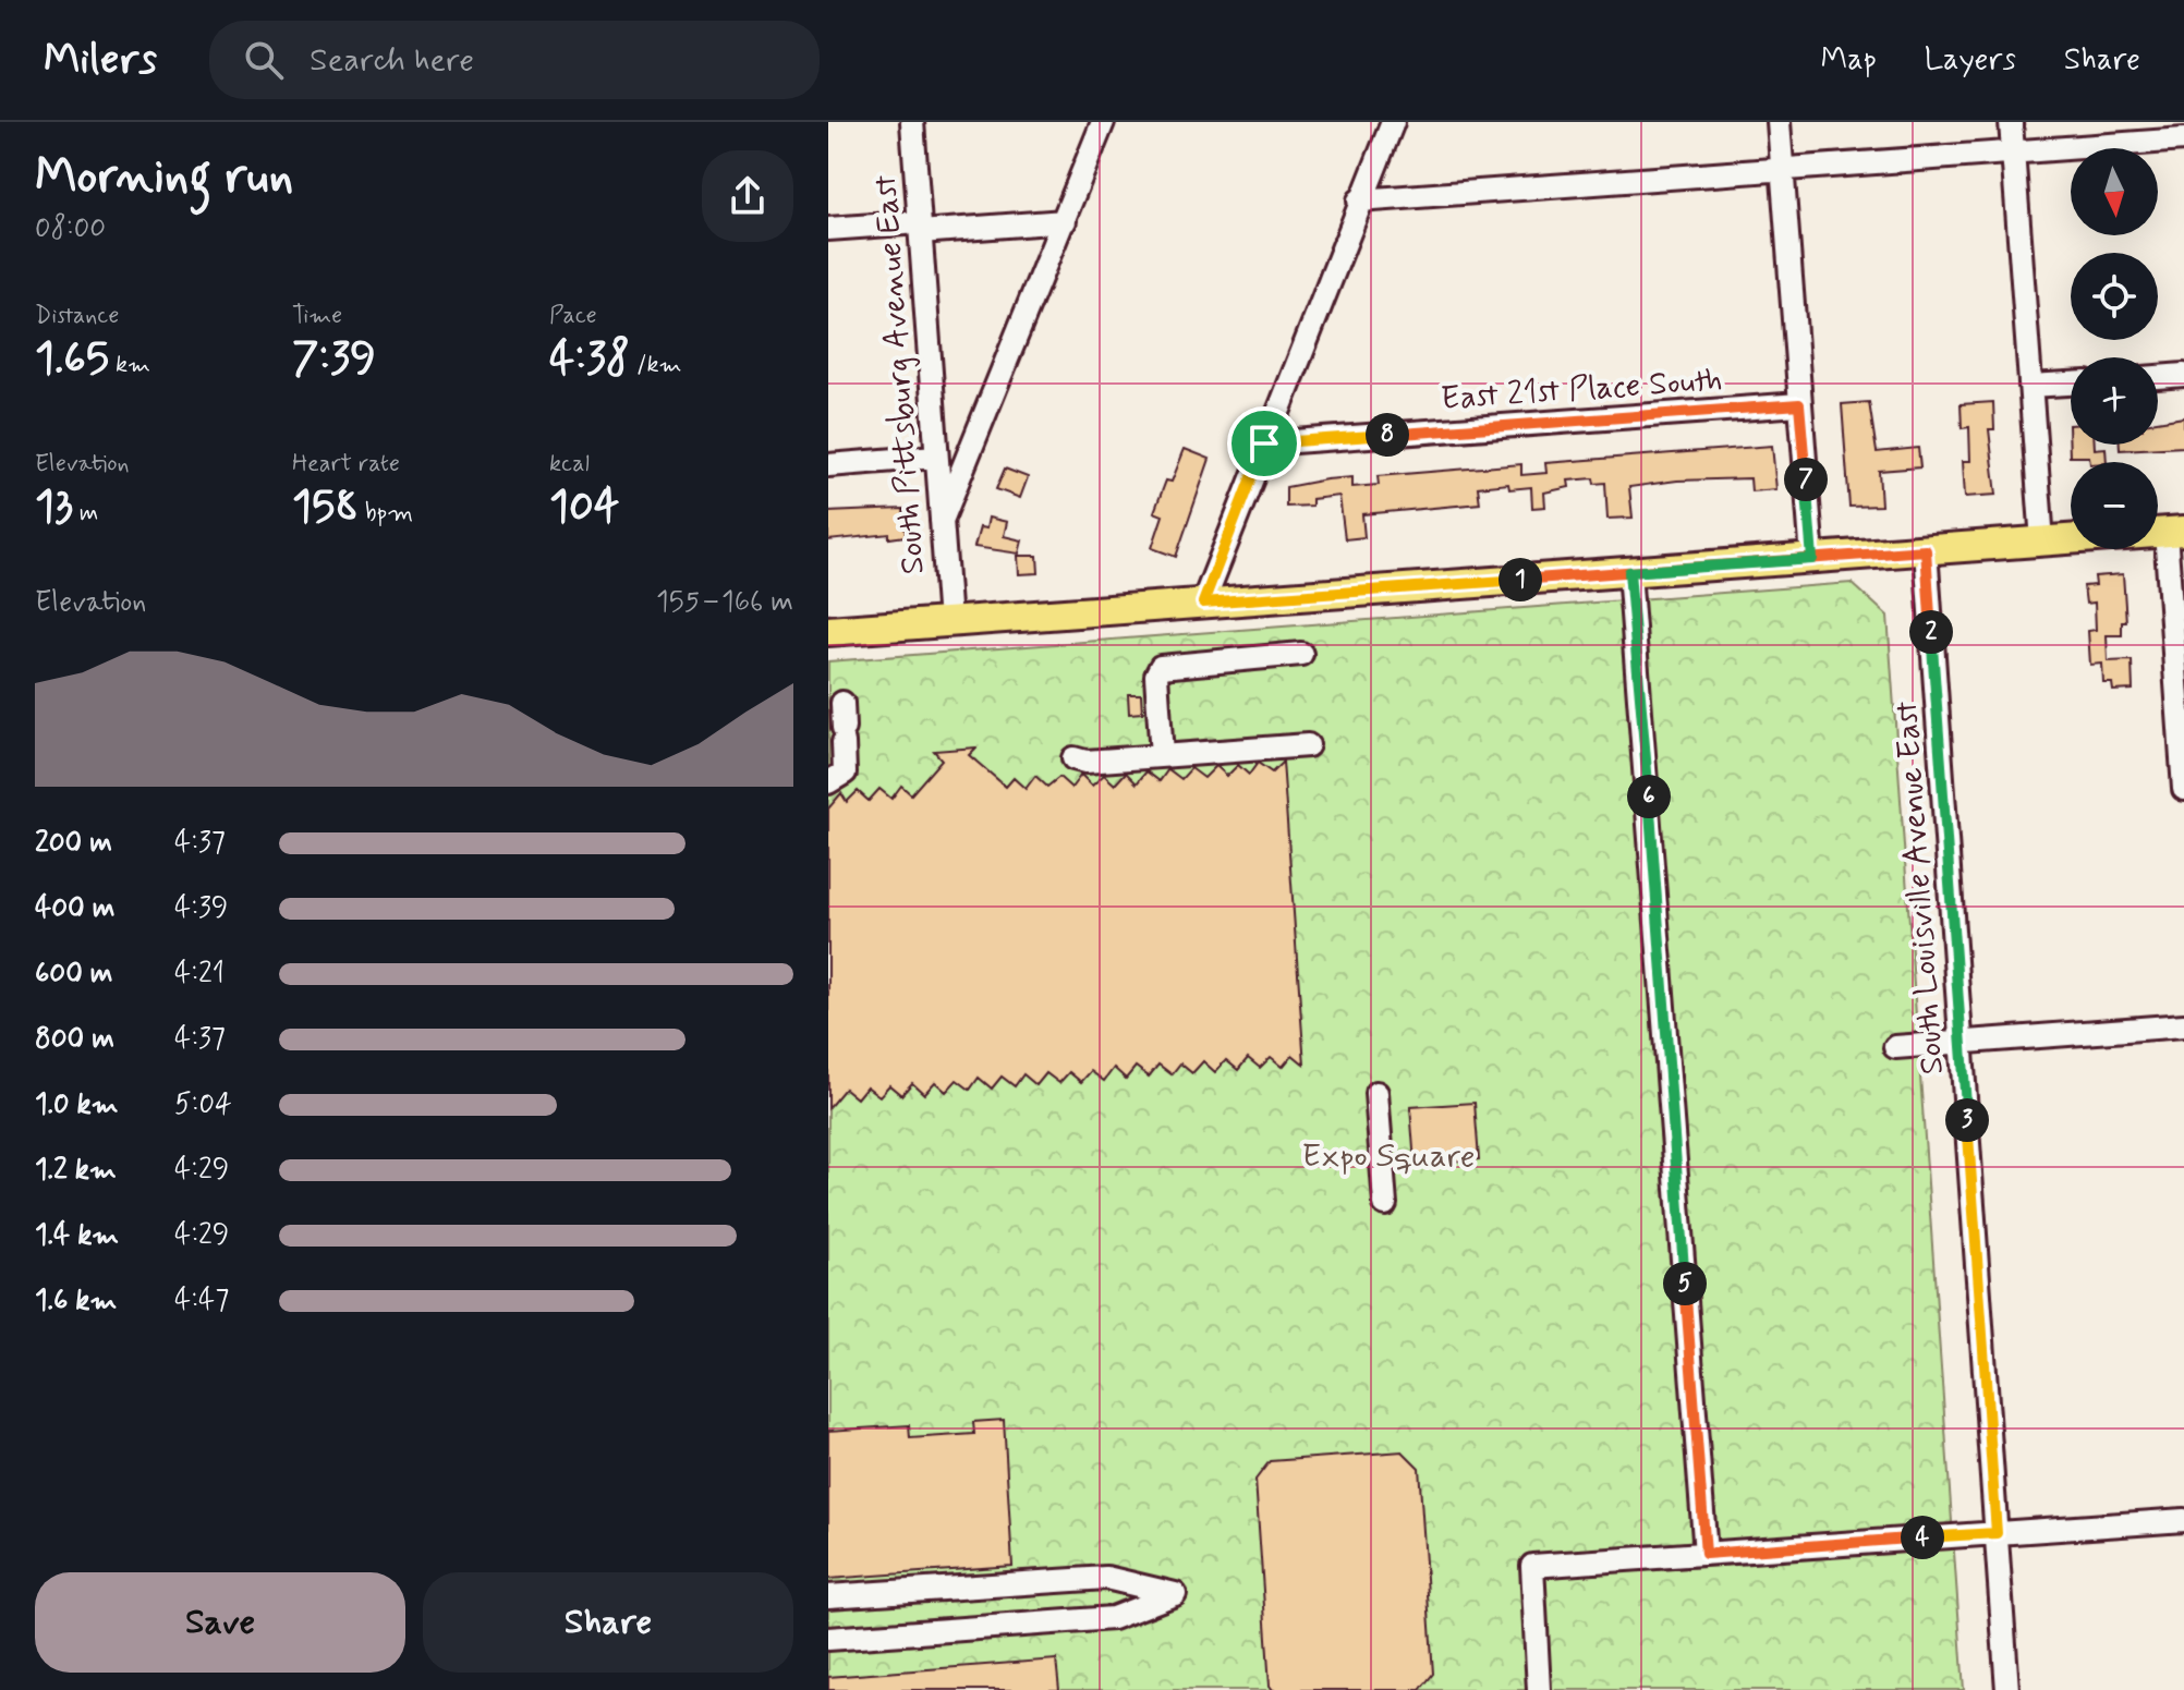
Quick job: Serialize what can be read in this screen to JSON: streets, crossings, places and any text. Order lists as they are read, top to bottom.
{
  "streets": {
    "street": ["South Pittsburg Avenue East", "East 21st Place South", "South Louisville Avenue East"]
  },
  "parks": ["Expo Square"],
  "north": "bottom",
  "page": {
    "header": "Milers",
    "search": "Search here",
    "nav": ["Map", "Layers", "Share"],
    "heading": ["Morning run", "08:00"],
    "map_buttons": ["+", "−"],
    "stats": [
      ["Distance", "1.65 km"],
      ["Time", "7:39"],
      ["Pace", "4:38 /km"],
      ["Elevation", "13 m"],
      ["Heart rate", "158 bpm"],
      ["kcal", "104"]
    ],
    "pins": [
      "8",
      "7",
      "1",
      "2",
      "6",
      "3",
      "5",
      "4"
    ],
    "chart": ["Elevation", "155–166 m"],
    "list": [
      {
        "name": "200 m",
        "note": "4:37"
      },
      {
        "name": "400 m",
        "note": "4:39"
      },
      {
        "name": "600 m",
        "note": "4:21"
      },
      {
        "name": "800 m",
        "note": "4:37"
      },
      {
        "name": "1.0 km",
        "note": "5:04"
      },
      {
        "name": "1.2 km",
        "note": "4:29"
      },
      {
        "name": "1.4 km",
        "note": "4:29"
      },
      {
        "name": "1.6 km",
        "note": "4:47"
      }
    ],
    "buttons": ["Save", "Share"]
  }
}
